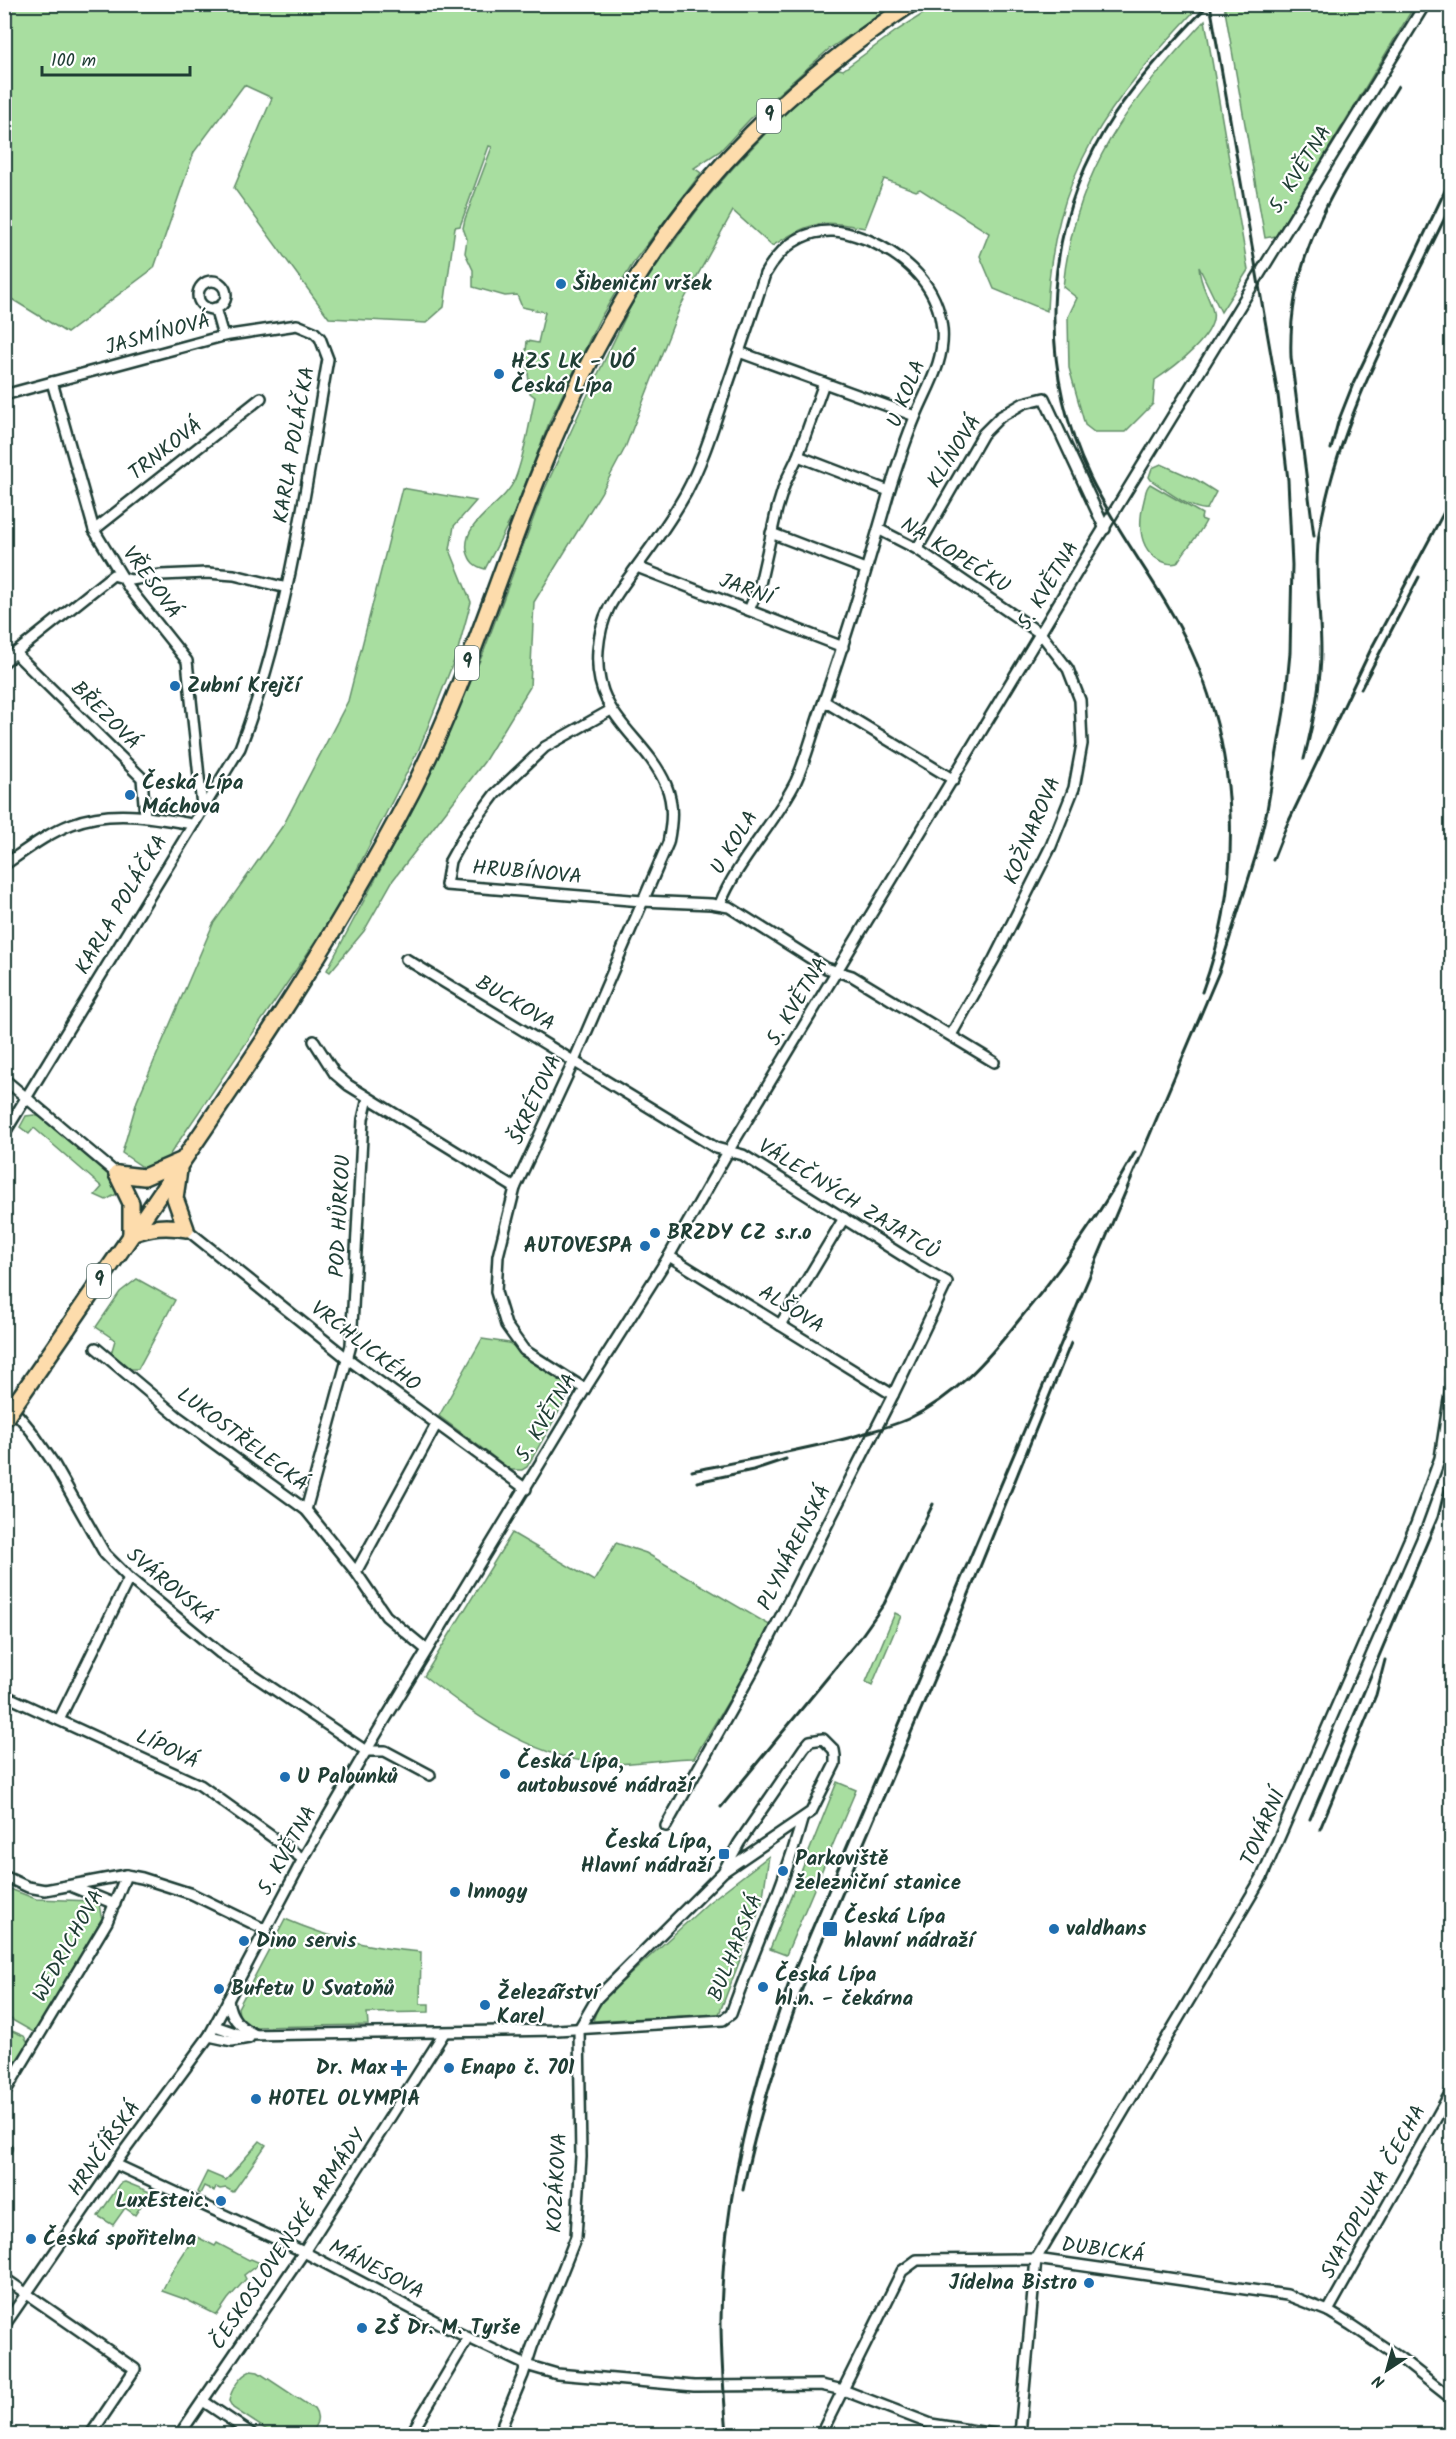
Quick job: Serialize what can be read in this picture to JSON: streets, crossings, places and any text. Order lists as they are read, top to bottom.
{
  "streets": {
    "main road": ["9"],
    "street": [
      "5. KVĚTNA",
      "JASMÍNOVÁ",
      "U KOLA",
      "KARLA POLÁČKA",
      "TRNKOVÁ",
      "KLÍNOVÁ",
      "NA KOPEČKU",
      "VŘESOVÁ",
      "JARNÍ",
      "BŘEZOVÁ",
      "KOŽNAROVA",
      "HRUBÍNOVA",
      "BUCKOVA",
      "ŠKRÉTOVA",
      "VÁLEČNÝCH ZAJATCŮ",
      "POD HŮRKOU",
      "ALŠOVA",
      "VRCHLICKÉHO",
      "LUKOSTŘELECKÁ",
      "PLYNÁRENSKÁ",
      "SVÁROVSKÁ",
      "LÍPOVÁ",
      "TOVÁRNÍ",
      "WEDRICHOVA",
      "BULHARSKÁ",
      "HRNČÍŘSKÁ",
      "KOZÁKOVA",
      "SVATOPLUKA ČECHA",
      "ČESKOSLOVENSKÉ ARMÁDY",
      "DUBICKÁ",
      "MÁNESOVA"
    ]
  },
  "crossings": [
    ["5. KVĚTNA", "KLÍNOVÁ"],
    ["5. KVĚTNA", "NA KOPEČKU"],
    ["5. KVĚTNA", "KOŽNAROVA"],
    ["5. KVĚTNA", "HRUBÍNOVA"],
    ["5. KVĚTNA", "BUCKOVA"],
    ["5. KVĚTNA", "ŠKRÉTOVA"],
    ["5. KVĚTNA", "VÁLEČNÝCH ZAJATCŮ"],
    ["5. KVĚTNA", "ALŠOVA"],
    ["5. KVĚTNA", "VRCHLICKÉHO"],
    ["5. KVĚTNA", "LUKOSTŘELECKÁ"],
    ["5. KVĚTNA", "SVÁROVSKÁ"],
    ["5. KVĚTNA", "LÍPOVÁ"],
    ["5. KVĚTNA", "BULHARSKÁ"],
    ["5. KVĚTNA", "HRNČÍŘSKÁ"],
    ["JASMÍNOVÁ", "KARLA POLÁČKA"],
    ["JASMÍNOVÁ", "VŘESOVÁ"],
    ["U KOLA", "NA KOPEČKU"],
    ["U KOLA", "JARNÍ"],
    ["U KOLA", "HRUBÍNOVA"],
    ["U KOLA", "ŠKRÉTOVA"],
    ["KARLA POLÁČKA", "VŘESOVÁ"],
    ["TRNKOVÁ", "VŘESOVÁ"],
    ["KLÍNOVÁ", "NA KOPEČKU"],
    ["NA KOPEČKU", "KOŽNAROVA"],
    ["KOŽNAROVA", "HRUBÍNOVA"],
    ["HRUBÍNOVA", "ŠKRÉTOVA"],
    ["BUCKOVA", "ŠKRÉTOVA"],
    ["BUCKOVA", "VÁLEČNÝCH ZAJATCŮ"],
    ["VÁLEČNÝCH ZAJATCŮ", "PLYNÁRENSKÁ"],
    ["POD HŮRKOU", "VRCHLICKÉHO"],
    ["POD HŮRKOU", "LUKOSTŘELECKÁ"],
    ["ALŠOVA", "PLYNÁRENSKÁ"],
    ["TOVÁRNÍ", "DUBICKÁ"],
    ["BULHARSKÁ", "HRNČÍŘSKÁ"],
    ["BULHARSKÁ", "KOZÁKOVA"],
    ["BULHARSKÁ", "ČESKOSLOVENSKÉ ARMÁDY"],
    ["HRNČÍŘSKÁ", "MÁNESOVA"],
    ["KOZÁKOVA", "MÁNESOVA"],
    ["SVATOPLUKA ČECHA", "DUBICKÁ"],
    ["ČESKOSLOVENSKÉ ARMÁDY", "MÁNESOVA"],
    ["DUBICKÁ", "MÁNESOVA"]
  ],
  "places": {
    "other": [
      "Šibeniční vršek",
      "HZS LK - UÓ Česká Lípa",
      "Zubní Krejčí",
      "Česká Lípa Máchova",
      "BRZDY CZ s.r.o",
      "AUTOVESPA",
      "Česká Lípa, autobusové nádraží",
      "U Palounků",
      "Parkoviště železniční stanice",
      "Innogy",
      "valdhans",
      "Dino servis",
      "Česká Lípa hl.n. - čekárna",
      "Bufetu U Svatoňů",
      "Železářství Karel",
      "Enapo č. 701",
      "HOTEL OLYMPIA",
      "LuxEsteic.",
      "Česká spořitelna",
      "Jídelna Bistro",
      "ZŠ Dr. M. Tyrše"
    ],
    "transit": ["Česká Lípa, Hlavní nádraží", "Česká Lípa hlavní nádraží"],
    "health": ["Dr. Max"]
  },
  "scale_bar": "100 m",
  "north": "bottom left"
}
